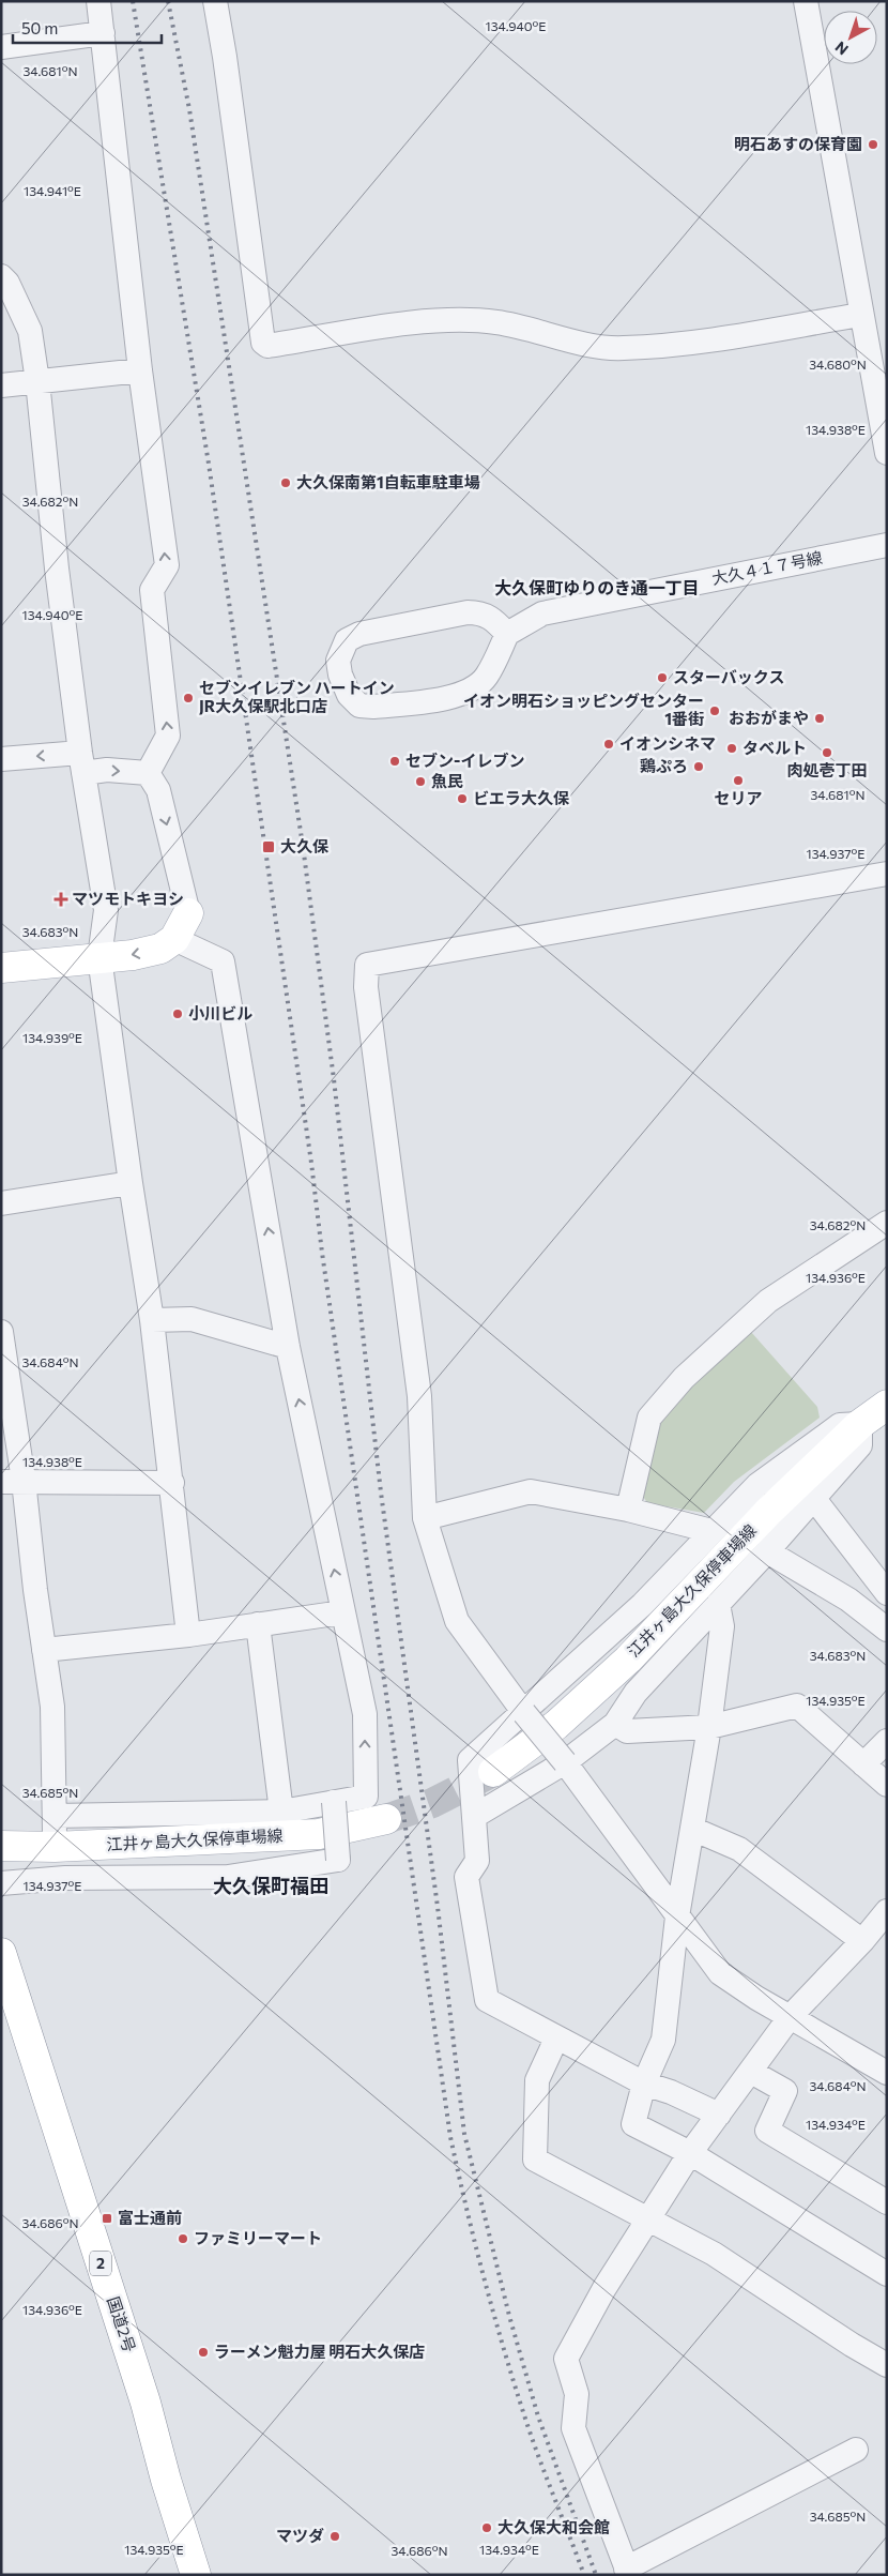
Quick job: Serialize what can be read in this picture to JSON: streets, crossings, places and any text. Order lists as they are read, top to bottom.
{
  "streets": {
    "main road": ["江井ヶ島大久保停車場線", "2", "国道2号"],
    "street": ["大久４１７号線"]
  },
  "districts": ["大久保町ゆりのき通一丁目", "大久保町福田"],
  "places": {
    "other": [
      "明石あすの保育園",
      "大久保南第1自転車駐車場",
      "スターバックス",
      "セブンイレブン ハートイン JR大久保駅北口店",
      "イオン明石ショッピングセンター 1番街",
      "おおがまや",
      "イオンシネマ",
      "タベルト",
      "肉処壱丁田",
      "セブン-イレブン",
      "鶏ぷろ",
      "セリア",
      "魚民",
      "ビエラ大久保",
      "小川ビル",
      "ファミリーマート",
      "ラーメン魁力屋 明石大久保店",
      "大久保大和会館",
      "マツダ"
    ],
    "transit": ["大久保", "富士通前"],
    "health": ["マツモトキヨシ"]
  },
  "scale_bar": "50 m",
  "north": "bottom left",
  "coordinates": [
    "134.940°E",
    "34.681°N",
    "134.941°E",
    "34.680°N",
    "134.938°E",
    "34.682°N",
    "134.937°E",
    "34.683°N",
    "134.939°E",
    "134.936°E",
    "34.684°N",
    "134.935°E",
    "34.685°N",
    "134.934°E",
    "34.686°N"
  ]
}
